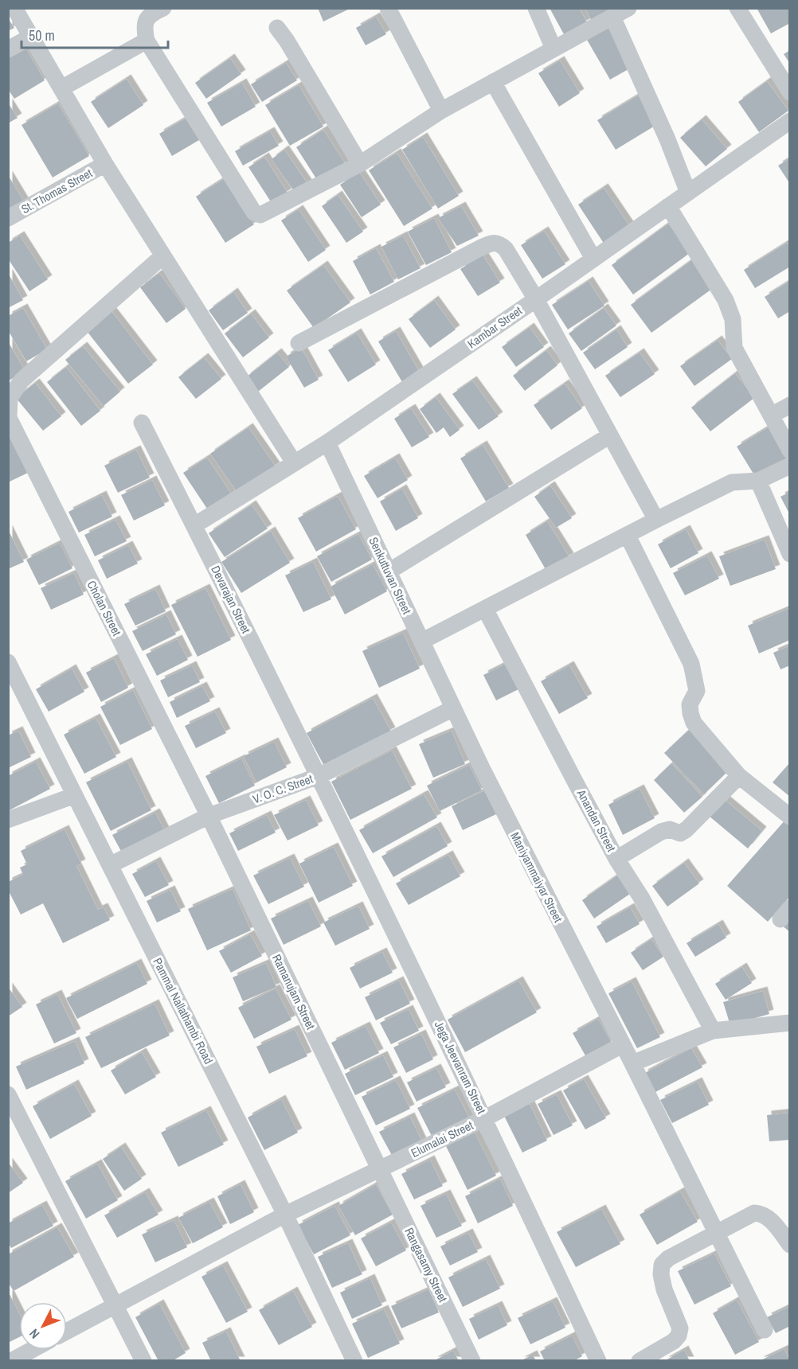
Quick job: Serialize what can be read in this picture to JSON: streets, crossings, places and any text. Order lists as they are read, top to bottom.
{
  "streets": {
    "street": [
      "St. Thomas Street",
      "Kambar Street",
      "Senkuttuvan Street",
      "Devarajan Street",
      "Cholan Street",
      "V. O. C. Street",
      "Anandan Street",
      "Maniyammaiyar Street",
      "Ramanujam Street",
      "Pammal Nallathambi Road",
      "Jega Jeevanram Street",
      "Elumalai Street",
      "Rangasamy Street"
    ]
  },
  "crossings": [
    ["Kambar Street", "Senkuttuvan Street"],
    ["Kambar Street", "Devarajan Street"],
    ["Senkuttuvan Street", "V. O. C. Street"],
    ["Senkuttuvan Street", "Maniyammaiyar Street"],
    ["Devarajan Street", "V. O. C. Street"],
    ["Devarajan Street", "Jega Jeevanram Street"],
    ["Cholan Street", "V. O. C. Street"],
    ["Cholan Street", "Ramanujam Street"],
    ["V. O. C. Street", "Maniyammaiyar Street"],
    ["V. O. C. Street", "Ramanujam Street"],
    ["V. O. C. Street", "Pammal Nallathambi Road"],
    ["V. O. C. Street", "Jega Jeevanram Street"],
    ["Maniyammaiyar Street", "Elumalai Street"],
    ["Ramanujam Street", "Elumalai Street"],
    ["Ramanujam Street", "Rangasamy Street"],
    ["Pammal Nallathambi Road", "Elumalai Street"],
    ["Jega Jeevanram Street", "Elumalai Street"],
    ["Elumalai Street", "Rangasamy Street"]
  ],
  "scale_bar": "50 m",
  "north": "bottom left"
}
